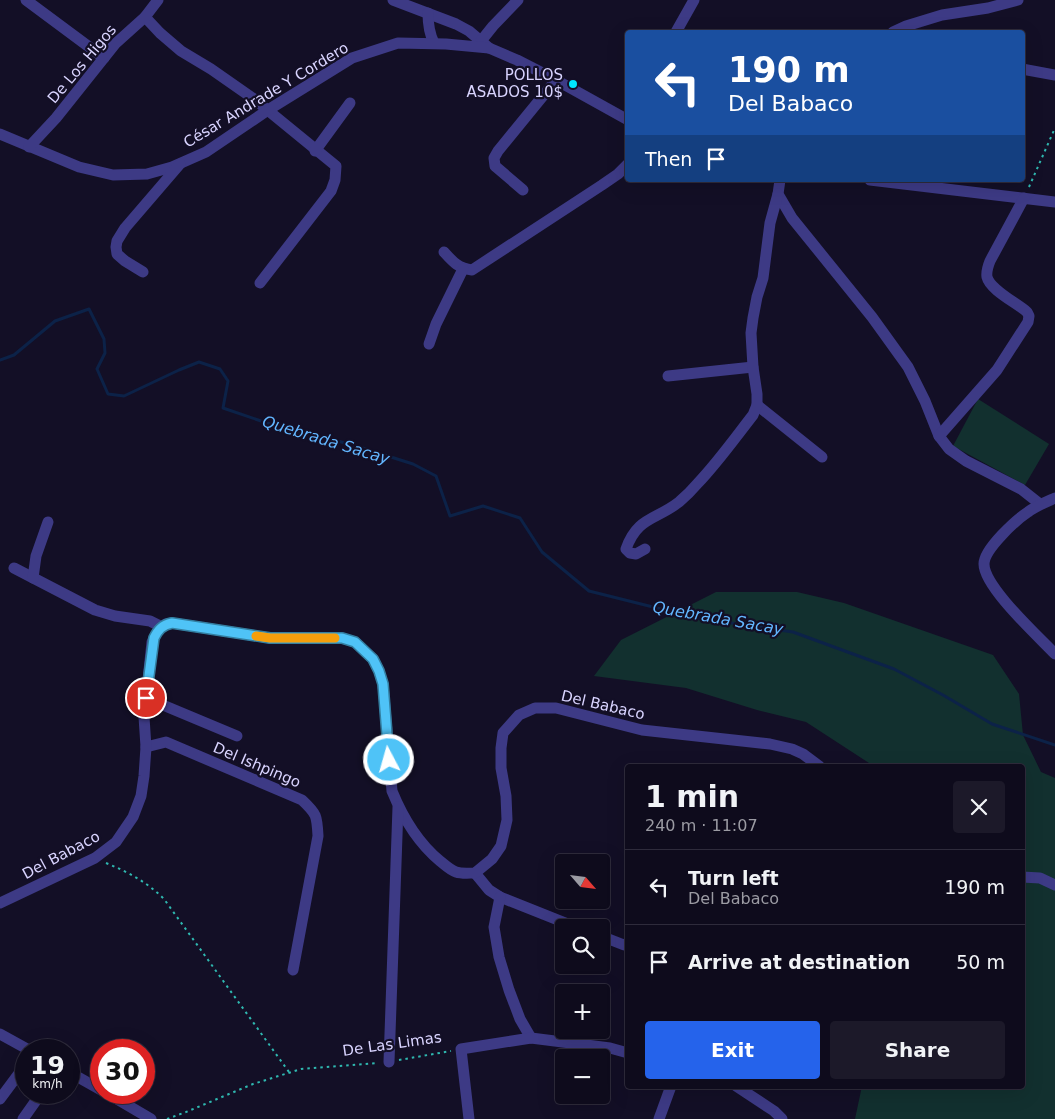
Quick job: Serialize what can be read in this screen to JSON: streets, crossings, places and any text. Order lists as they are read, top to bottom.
{
  "streets": {
    "street": [
      "De Los Higos",
      "César Andrade Y Cordero",
      "Del Babaco",
      "Del Ishpingo",
      "De Las Limas"
    ]
  },
  "crossings": [
    ["De Los Higos", "César Andrade Y Cordero"],
    ["Del Babaco", "Del Ishpingo"]
  ],
  "water": ["Quebrada Sacay"],
  "places": ["POLLOS ASADOS 10$"],
  "north": "bottom right",
  "page": {
    "turn": ["190 m", "Del Babaco"],
    "then": "Then",
    "heading": ["1 min", "240 m · 11:07"],
    "list": [
      {
        "name": "Turn left",
        "note": "Del Babaco",
        "value": "190 m"
      },
      {
        "name": "Arrive at destination",
        "value": "50 m"
      }
    ],
    "map_buttons": ["+", "−"],
    "buttons": ["Exit", "Share"],
    "speed": "19 km/h",
    "limit": "30"
  }
}
